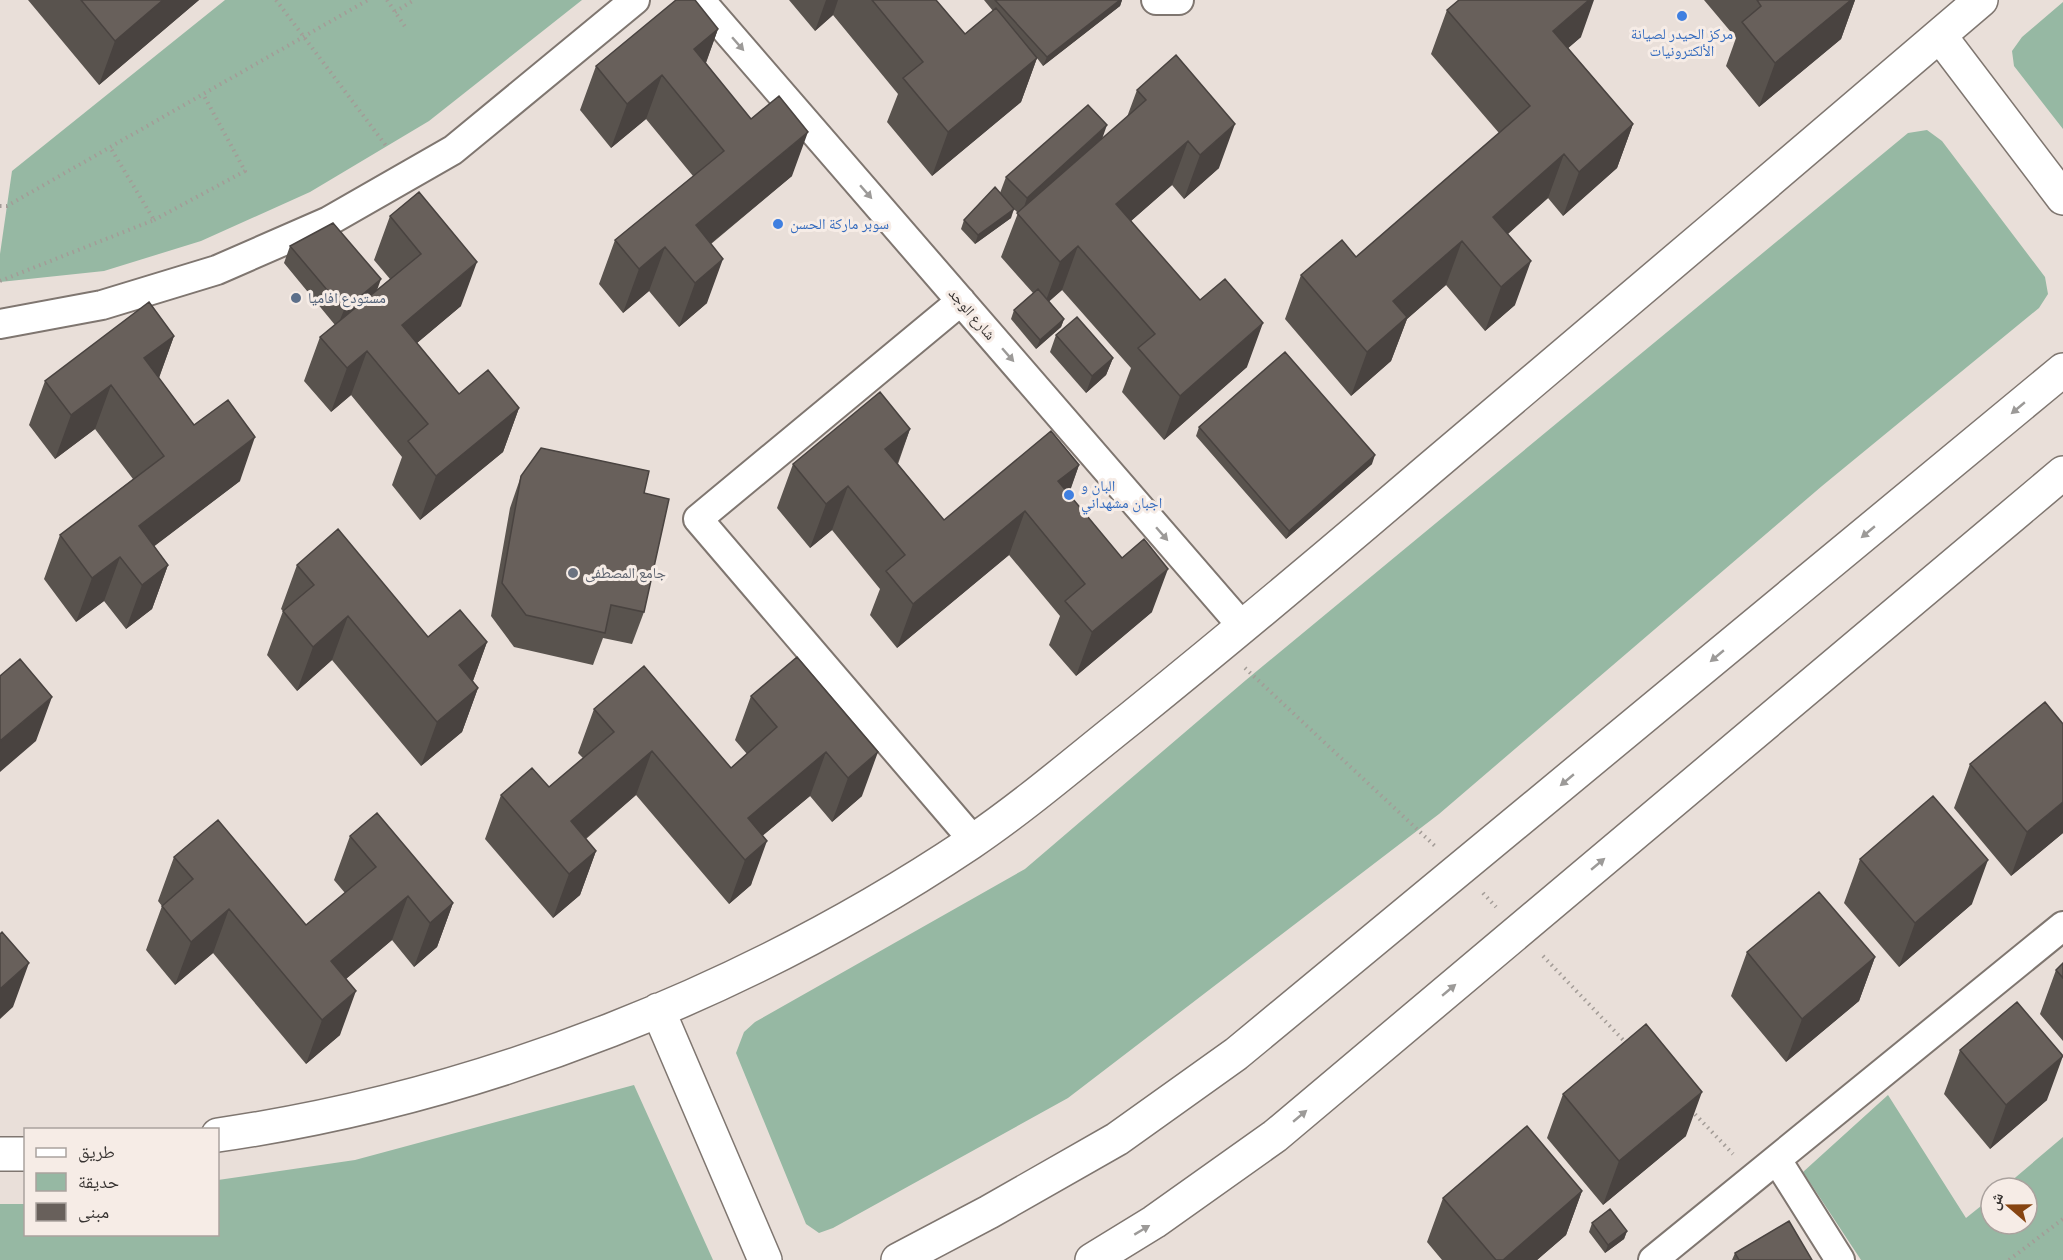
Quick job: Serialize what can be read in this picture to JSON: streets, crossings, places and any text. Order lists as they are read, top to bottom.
{
  "streets": {
    "street": ["شارع الوجد"]
  },
  "one_way": ["شارع الوجد"],
  "places": [
    "مركز الحيدر لصيانة الألكترونيات",
    "سوبر ماركة الحسن",
    "مستودع افاميا",
    "البان و اجبان مشهداني",
    "جامع المصطفى"
  ],
  "legend": ["طريق", "حديقة", "مبنى"],
  "north": "left"
}
